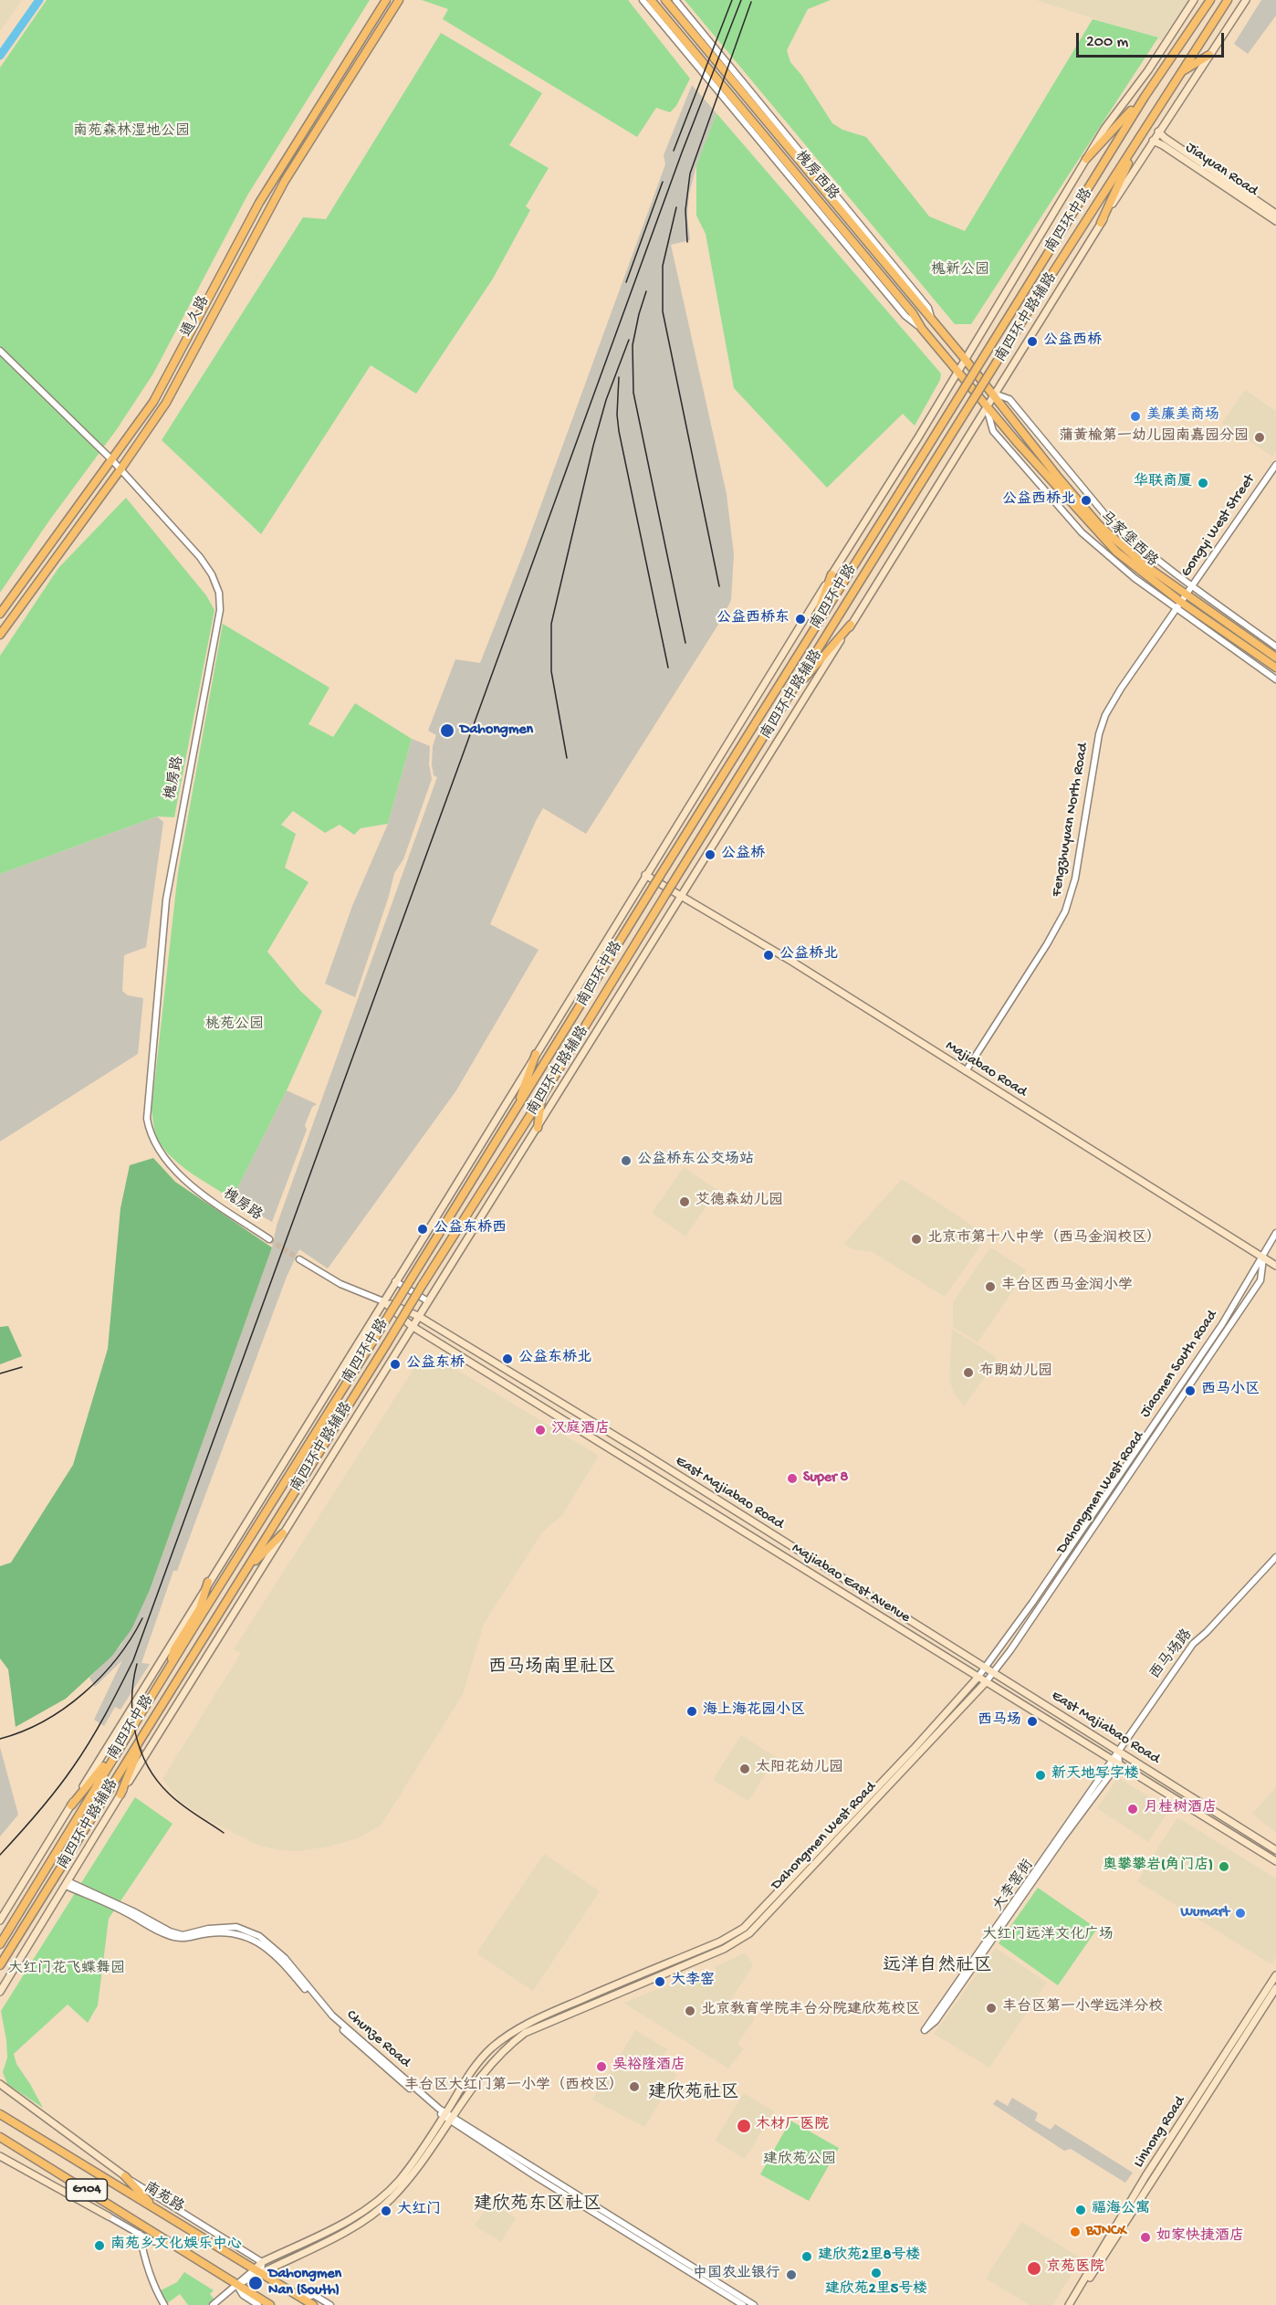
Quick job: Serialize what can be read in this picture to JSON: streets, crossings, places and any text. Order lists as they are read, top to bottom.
{
  "streets": {
    "main road": [
      "Jiayuan Road",
      "槐房西路",
      "南四环中路",
      "通久路",
      "南四环中路辅路",
      "马家堡西路",
      "Majiabao Road",
      "East Majiabao Road",
      "Dahongmen West Road",
      "Majiabao East Avenue",
      "Linhong Road",
      "G104",
      "南苑路"
    ],
    "street": [
      "Gongyi West Street",
      "槐房路",
      "Fengzhuyuan North Road",
      "Jiaomen South Road",
      "西马场路",
      "大李窑街",
      "Chunze Road"
    ]
  },
  "crossings": [
    ["Jiayuan Road", "南四环中路辅路"],
    ["槐房西路", "南四环中路辅路"],
    ["槐房西路", "Gongyi West Street"],
    ["槐房西路", "马家堡西路"],
    ["槐房西路", "Fengzhuyuan North Road"],
    ["通久路", "槐房路"],
    ["南四环中路辅路", "马家堡西路"],
    ["南四环中路辅路", "Majiabao Road"],
    ["南四环中路辅路", "East Majiabao Road"],
    ["南四环中路辅路", "Majiabao East Avenue"],
    ["南四环中路辅路", "Chunze Road"],
    ["Gongyi West Street", "马家堡西路"],
    ["Gongyi West Street", "Fengzhuyuan North Road"],
    ["马家堡西路", "Fengzhuyuan North Road"],
    ["Fengzhuyuan North Road", "Majiabao Road"],
    ["Majiabao Road", "Jiaomen South Road"],
    ["Majiabao Road", "Dahongmen West Road"],
    ["Jiaomen South Road", "East Majiabao Road"],
    ["Jiaomen South Road", "Dahongmen West Road"],
    ["East Majiabao Road", "Dahongmen West Road"],
    ["East Majiabao Road", "Majiabao East Avenue"],
    ["East Majiabao Road", "西马场路"],
    ["East Majiabao Road", "大李窑街"],
    ["Dahongmen West Road", "Majiabao East Avenue"],
    ["Dahongmen West Road", "Chunze Road"],
    ["Dahongmen West Road", "南苑路"],
    ["Majiabao East Avenue", "大李窑街"],
    ["西马场路", "大李窑街"]
  ],
  "districts": [
    "西马场南里社区",
    "远洋自然社区",
    "建欣苑社区",
    "建欣苑东区社区"
  ],
  "parks": [
    "南苑森林湿地公园",
    "槐新公园",
    "桃苑公园",
    "大红门远洋文化广场",
    "大红门花飞蝶舞园",
    "建欣苑公园"
  ],
  "places": [
    "公益西桥",
    "美廉美商场",
    "蒲黄榆第一幼儿园南嘉园分园",
    "华联商厦",
    "公益西桥北",
    "公益西桥东",
    "Dahongmen",
    "公益桥",
    "公益桥北",
    "公益桥东公交场站",
    "艾德森幼儿园",
    "公益东桥西",
    "北京市第十八中学（西马金润校区）",
    "丰台区西马金润小学",
    "公益东桥北",
    "公益东桥",
    "布朗幼儿园",
    "西马小区",
    "汉庭酒店",
    "Super 8",
    "海上海花园小区",
    "西马场",
    "太阳花幼儿园",
    "新天地写字楼",
    "月桂树酒店",
    "奥攀攀岩(角门店)",
    "Wumart",
    "大李窑",
    "丰台区第一小学远洋分校",
    "北京教育学院丰台分院建欣苑校区",
    "吴裕隆酒店",
    "丰台区大红门第一小学（西校区）",
    "木材厂医院",
    "福海公寓",
    "大红门",
    "BJNCX",
    "如家快捷酒店",
    "南苑乡文化娱乐中心",
    "建欣苑2里8号楼",
    "京苑医院",
    "建欣苑2里5号楼",
    "中国农业银行",
    "Dahongmen Nan (South)"
  ],
  "scale_bar": "200 m"
}
